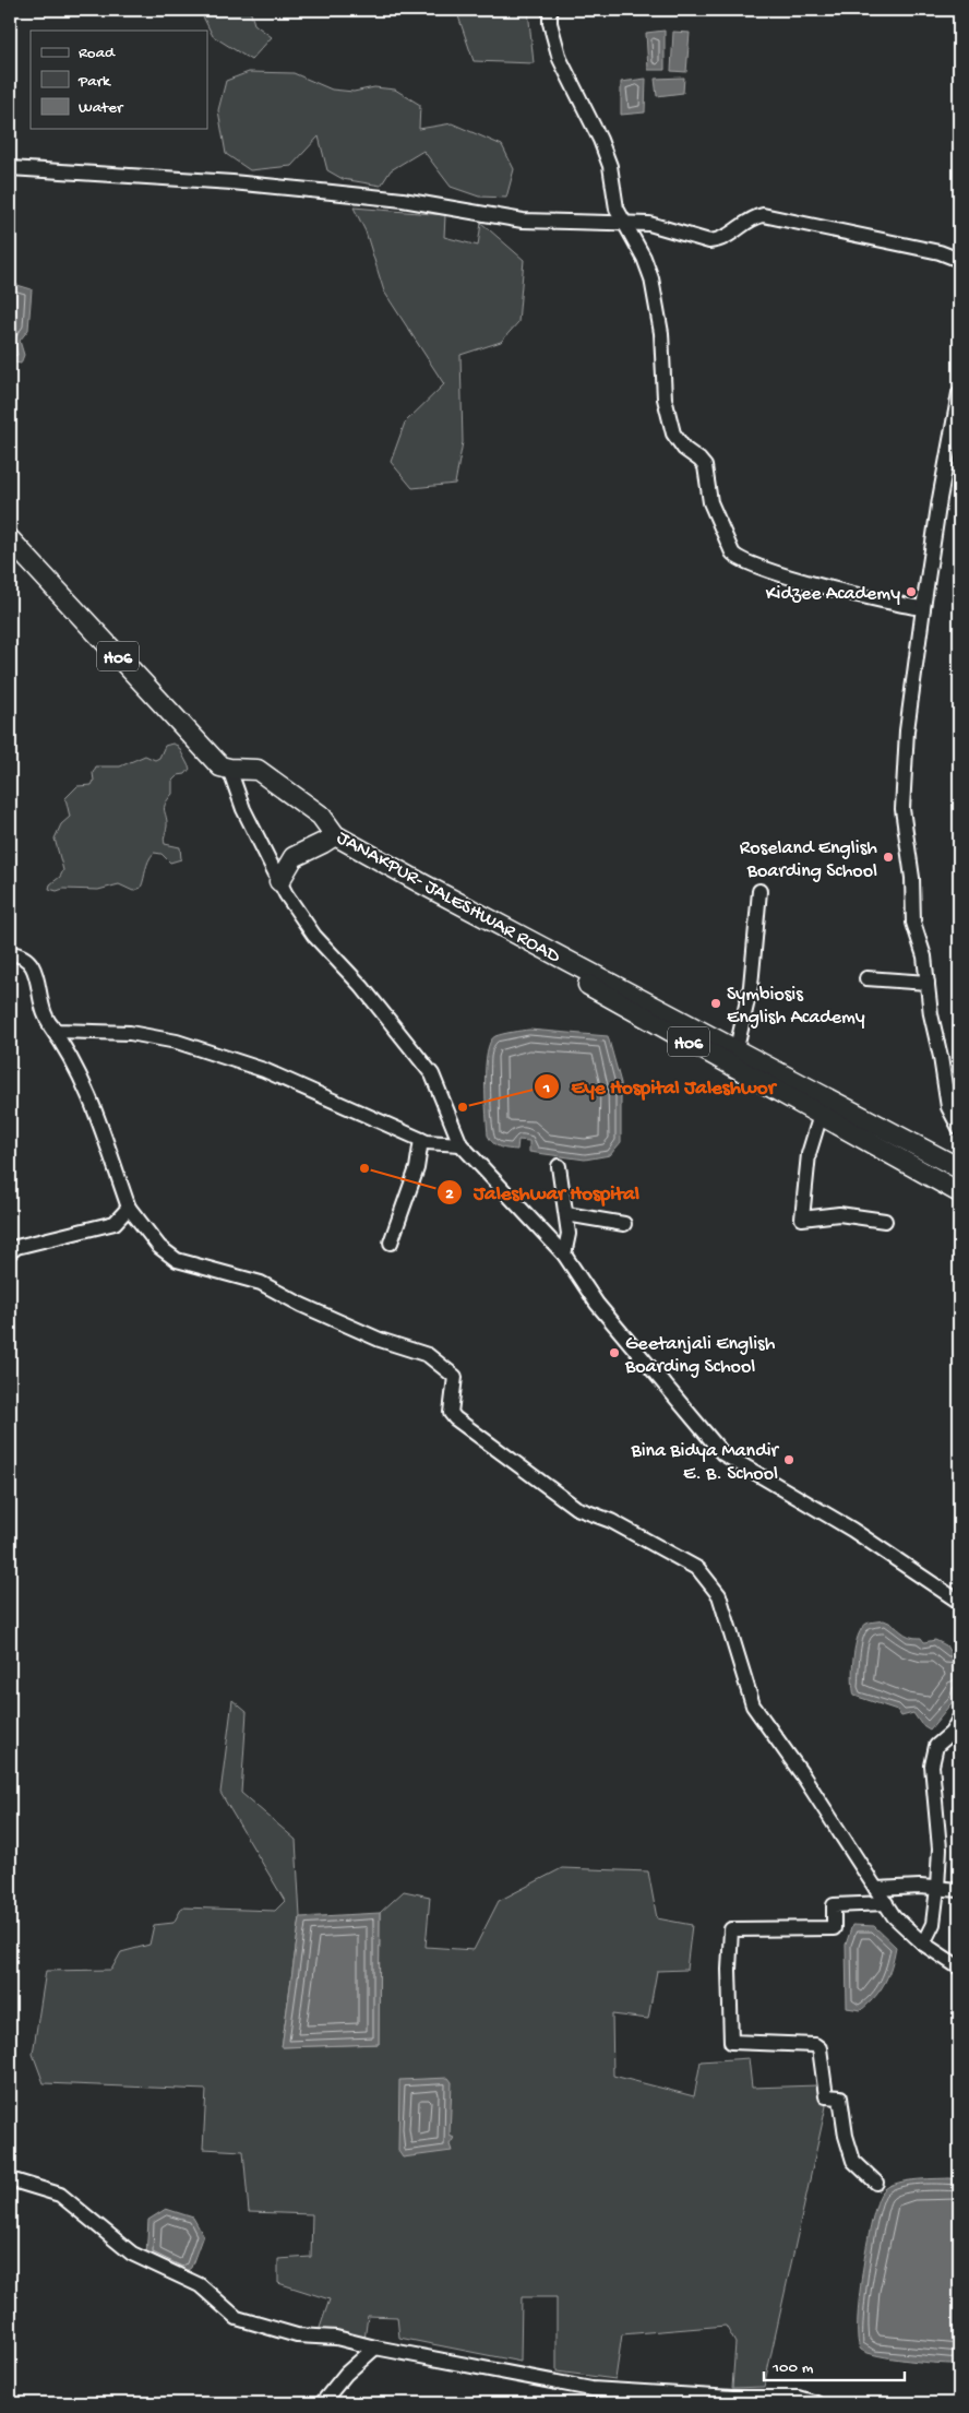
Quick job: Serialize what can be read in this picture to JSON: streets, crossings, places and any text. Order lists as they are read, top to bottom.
{
  "streets": {
    "highway": ["H06", "JANAKPUR- JALESHWAR ROAD"]
  },
  "crossings": [
    ["H06", "JANAKPUR- JALESHWAR ROAD"]
  ],
  "places": [
    "Kidzee Academy",
    "Roseland English Boarding School",
    "Symbiosis English Academy",
    "Eye Hospital Jaleshwor",
    "Jaleshwar Hospital",
    "Geetanjali English Boarding School",
    "Bina Bidya Mandir E. B. School"
  ],
  "legend": ["Road", "Park", "Water"],
  "scale_bar": "100 m"
}
